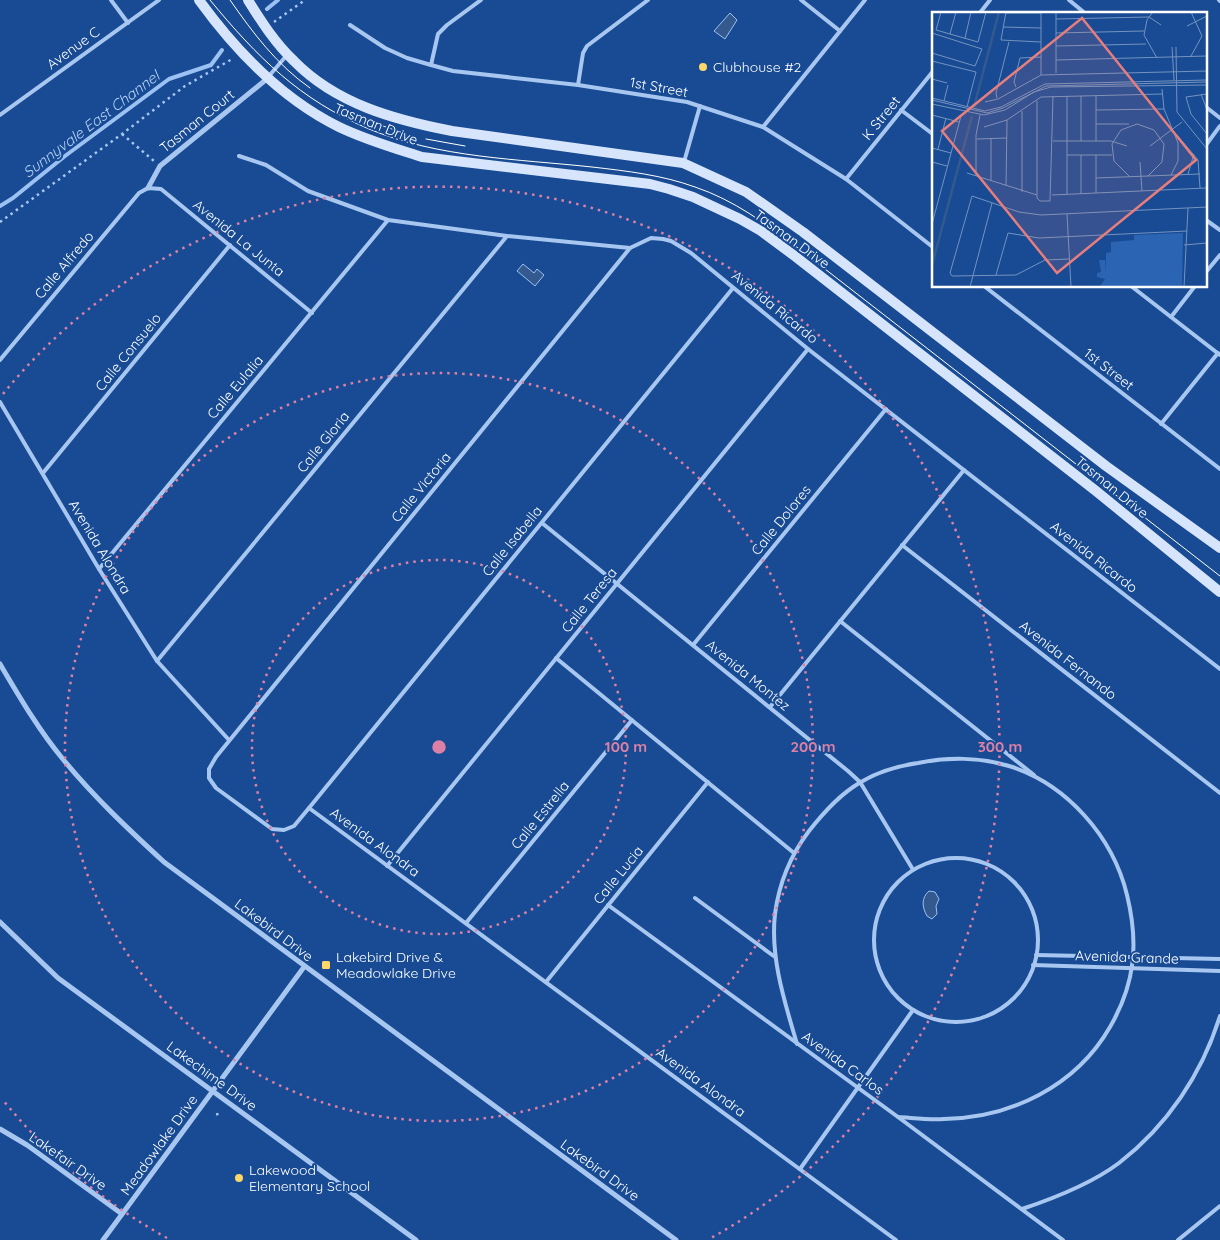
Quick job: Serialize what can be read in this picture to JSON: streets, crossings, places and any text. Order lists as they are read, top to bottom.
{
  "streets": {
    "street": [
      "Tasman Court",
      "Tasman Drive",
      "Lakebird Drive",
      "Lakechime Drive",
      "Meadowlake Drive",
      "Lakefair Drive"
    ],
    "lane": [
      "Avenue C",
      "1st Street",
      "K Street",
      "Avenida La Junta",
      "Calle Alfredo",
      "Avenida Ricardo",
      "Calle Consuelo",
      "Calle Eulalia",
      "Calle Gloria",
      "Calle Victoria",
      "Calle Dolores",
      "Calle Isabella",
      "Avenida Alondra",
      "Calle Teresa",
      "Avenida Fernando",
      "Avenida Montez",
      "Calle Estrella",
      "Calle Lucia",
      "Avenida Grande",
      "Avenida Carlos"
    ]
  },
  "crossings": [
    ["1st Street", "K Street"],
    ["Tasman Court", "Tasman Drive"],
    ["Tasman Court", "Avenida La Junta"],
    ["Tasman Court", "Calle Alfredo"],
    ["Avenida La Junta", "Calle Alfredo"],
    ["Avenida La Junta", "Calle Consuelo"],
    ["Avenida La Junta", "Calle Eulalia"],
    ["Avenida Ricardo", "Calle Eulalia"],
    ["Avenida Ricardo", "Calle Gloria"],
    ["Avenida Ricardo", "Calle Victoria"],
    ["Avenida Ricardo", "Calle Dolores"],
    ["Avenida Ricardo", "Calle Isabella"],
    ["Avenida Ricardo", "Calle Teresa"],
    ["Calle Consuelo", "Avenida Alondra"],
    ["Calle Eulalia", "Avenida Alondra"],
    ["Calle Gloria", "Avenida Alondra"],
    ["Calle Victoria", "Avenida Alondra"],
    ["Calle Dolores", "Avenida Montez"],
    ["Calle Isabella", "Avenida Alondra"],
    ["Calle Isabella", "Avenida Montez"],
    ["Avenida Alondra", "Calle Teresa"],
    ["Avenida Alondra", "Calle Estrella"],
    ["Avenida Alondra", "Calle Lucia"],
    ["Calle Teresa", "Avenida Montez"],
    ["Avenida Montez", "Avenida Grande"],
    ["Calle Lucia", "Avenida Carlos"],
    ["Lakebird Drive", "Meadowlake Drive"],
    ["Lakechime Drive", "Meadowlake Drive"],
    ["Meadowlake Drive", "Lakefair Drive"]
  ],
  "water": ["Sunnyvale East Channel"],
  "places": {
    "other": ["Clubhouse #2", "Lakewood Elementary School"],
    "transit": ["Lakebird Drive & Meadowlake Drive"]
  },
  "rings": ["100 m", "200 m", "300 m"]
}
